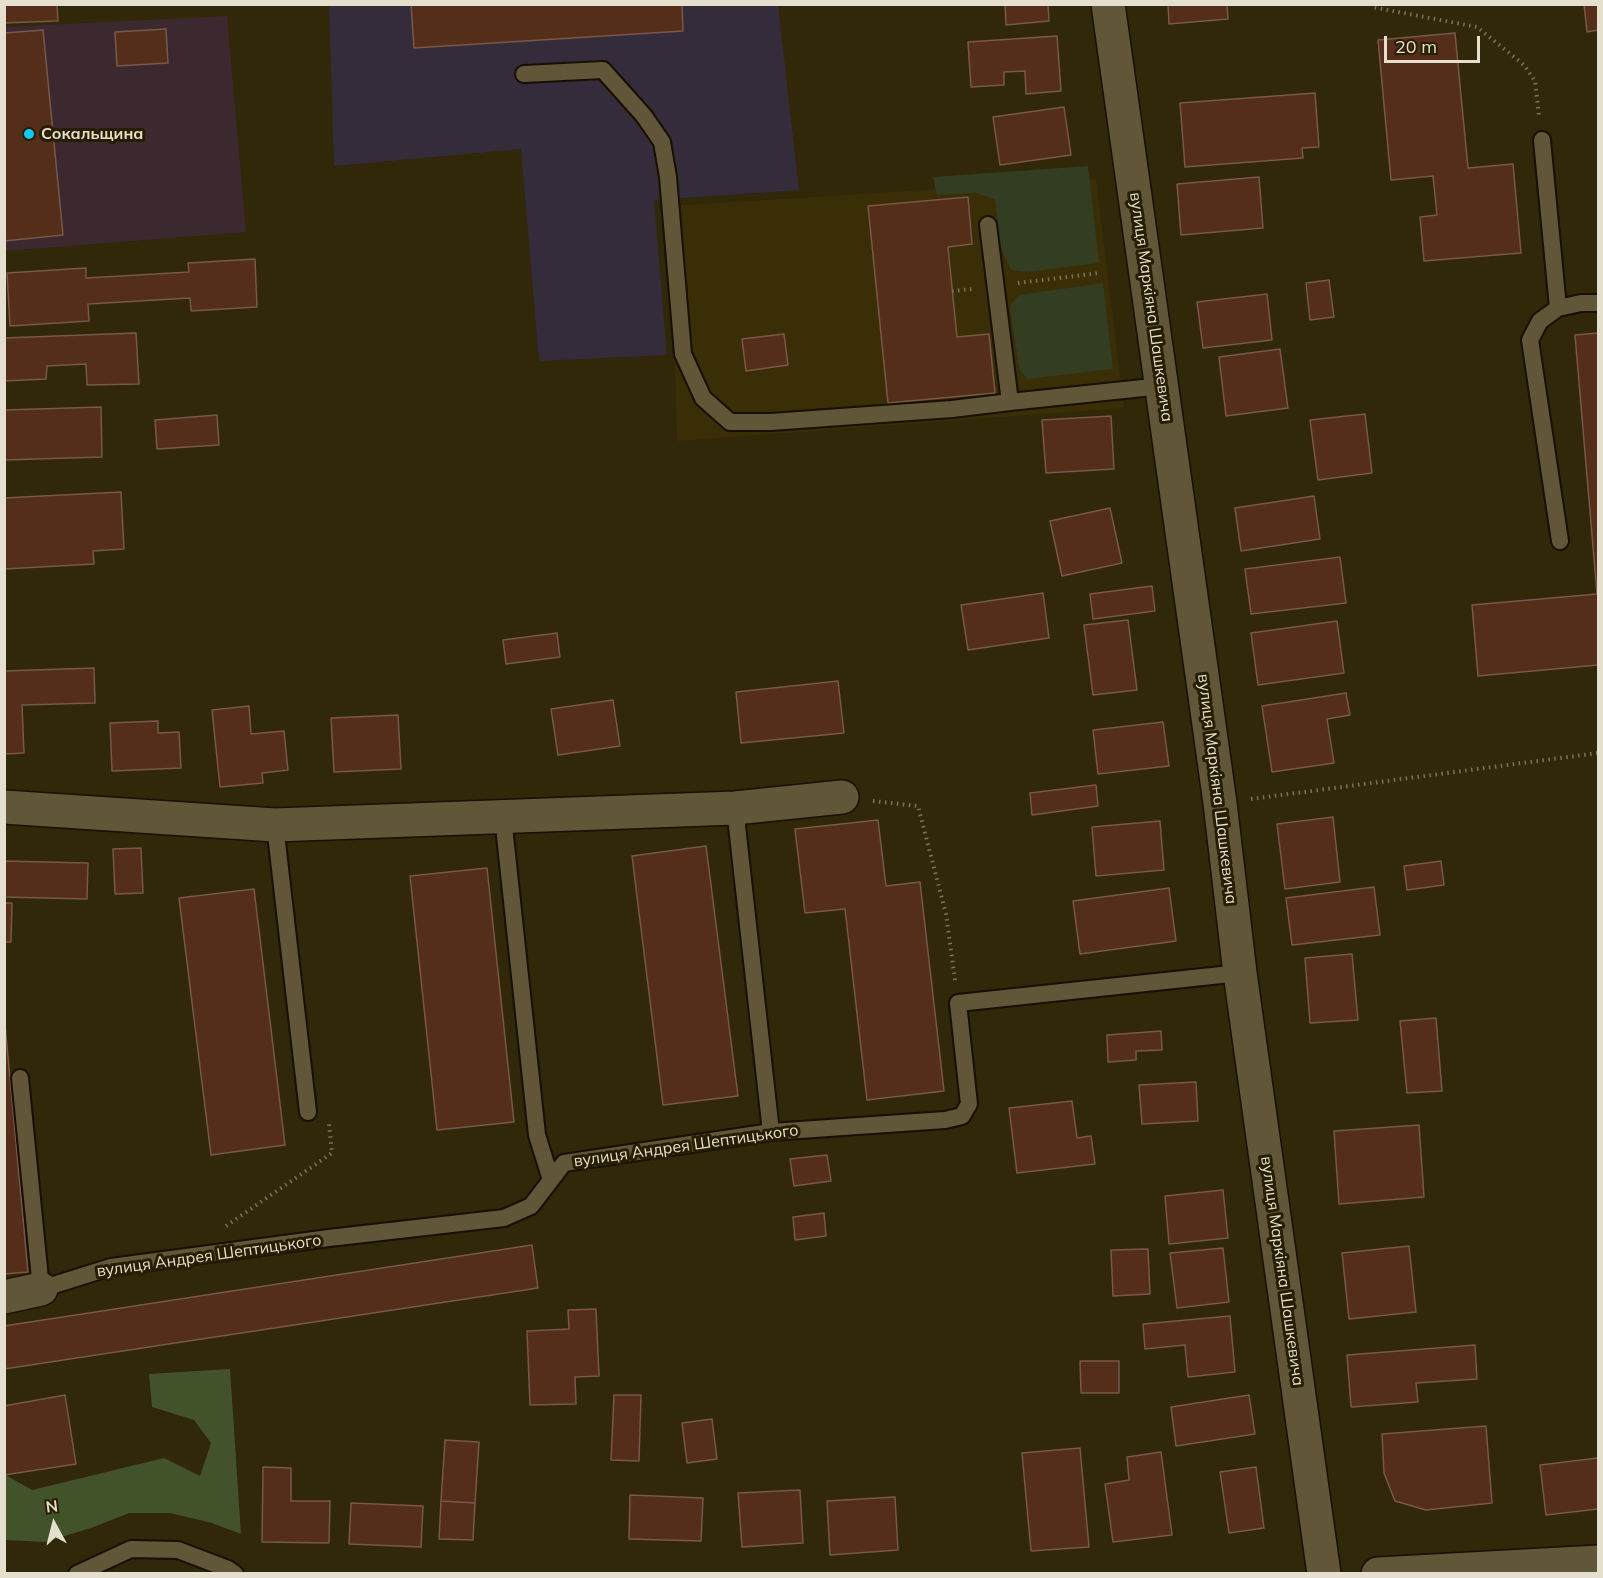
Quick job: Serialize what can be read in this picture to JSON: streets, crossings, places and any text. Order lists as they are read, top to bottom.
{
  "streets": {
    "street": ["вулиця Маркіяна Шашкевича", "вулиця Андрея Шептицького"]
  },
  "places": ["Сокальщина"],
  "scale_bar": "20 m",
  "north": "top"
}
